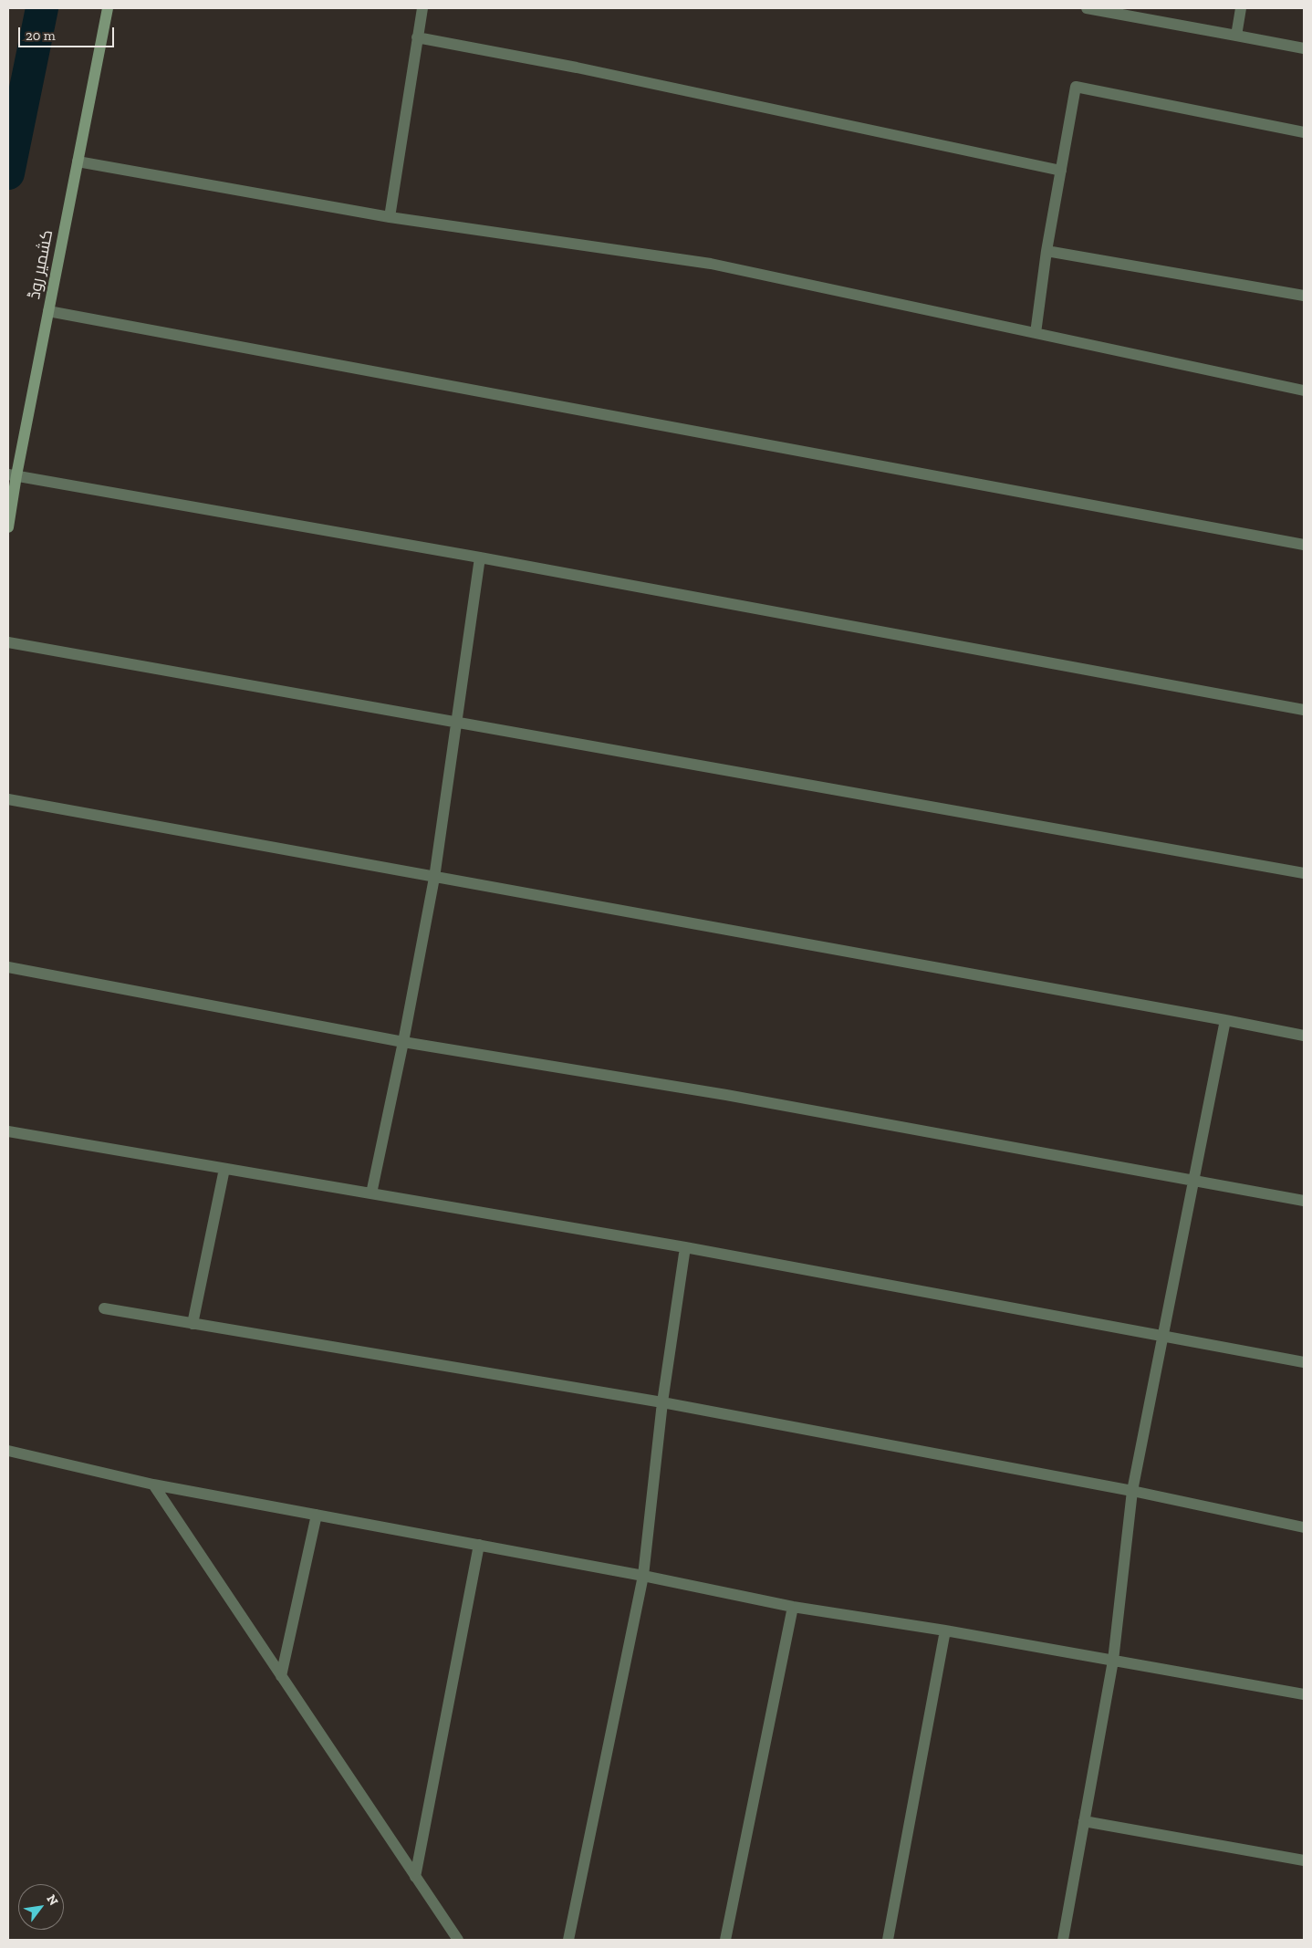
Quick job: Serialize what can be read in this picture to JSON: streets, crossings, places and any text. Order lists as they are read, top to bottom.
{
  "streets": {
    "main road": ["کشمیر روڈ"]
  },
  "scale_bar": "20 m",
  "north": "top right"
}
